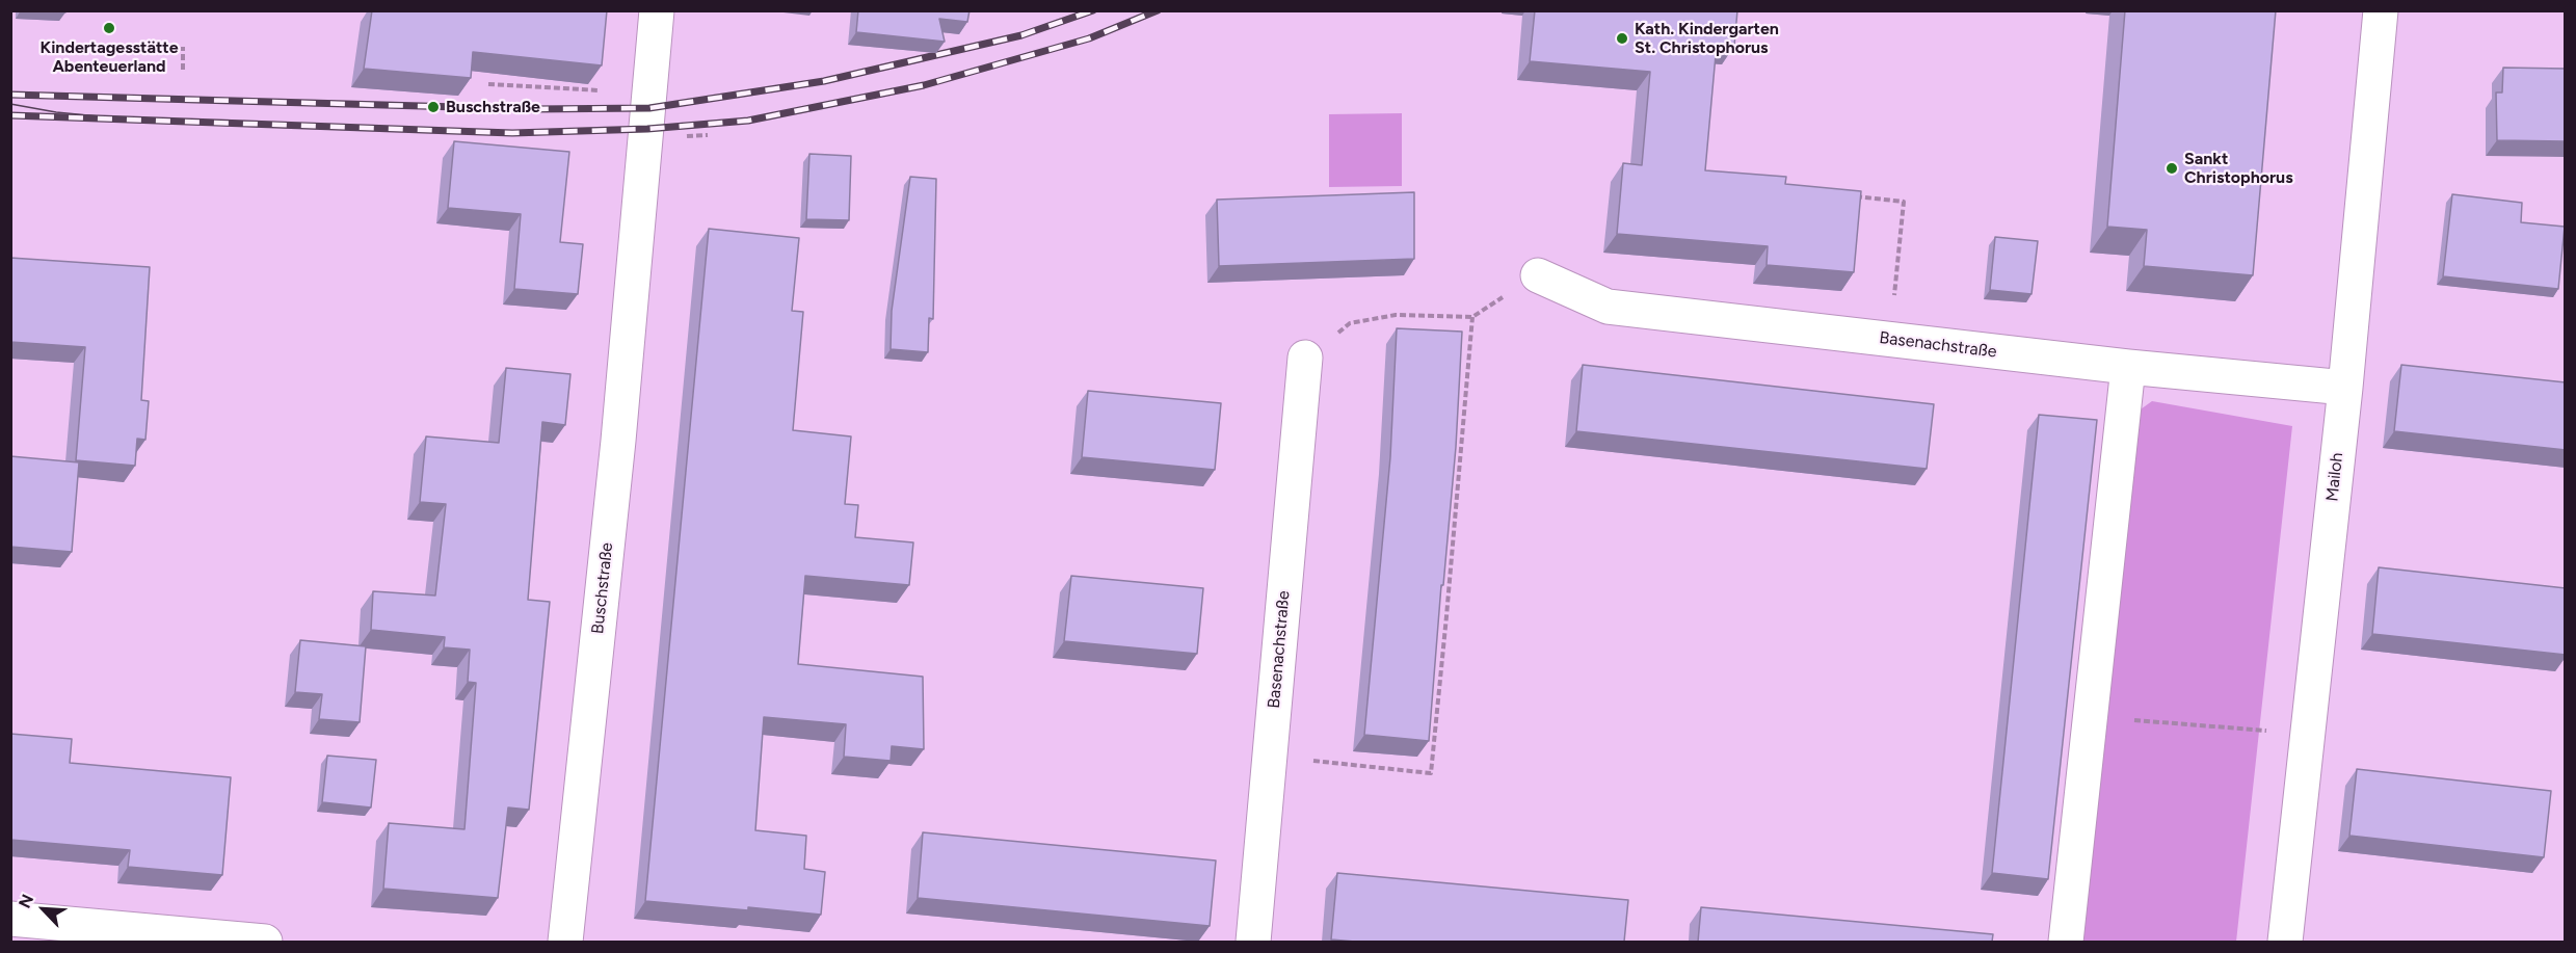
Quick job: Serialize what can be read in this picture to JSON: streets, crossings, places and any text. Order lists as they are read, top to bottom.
{
  "streets": {
    "street": ["Basenachstraße", "Mailoh", "Buschstraße"]
  },
  "crossings": [
    ["Basenachstraße", "Mailoh"]
  ],
  "places": [
    "Kindertagesstätte Abenteuerland",
    "Kath. Kindergarten St. Christophorus",
    "Buschstraße",
    "Sankt Christophorus"
  ],
  "north": "top left"
}
